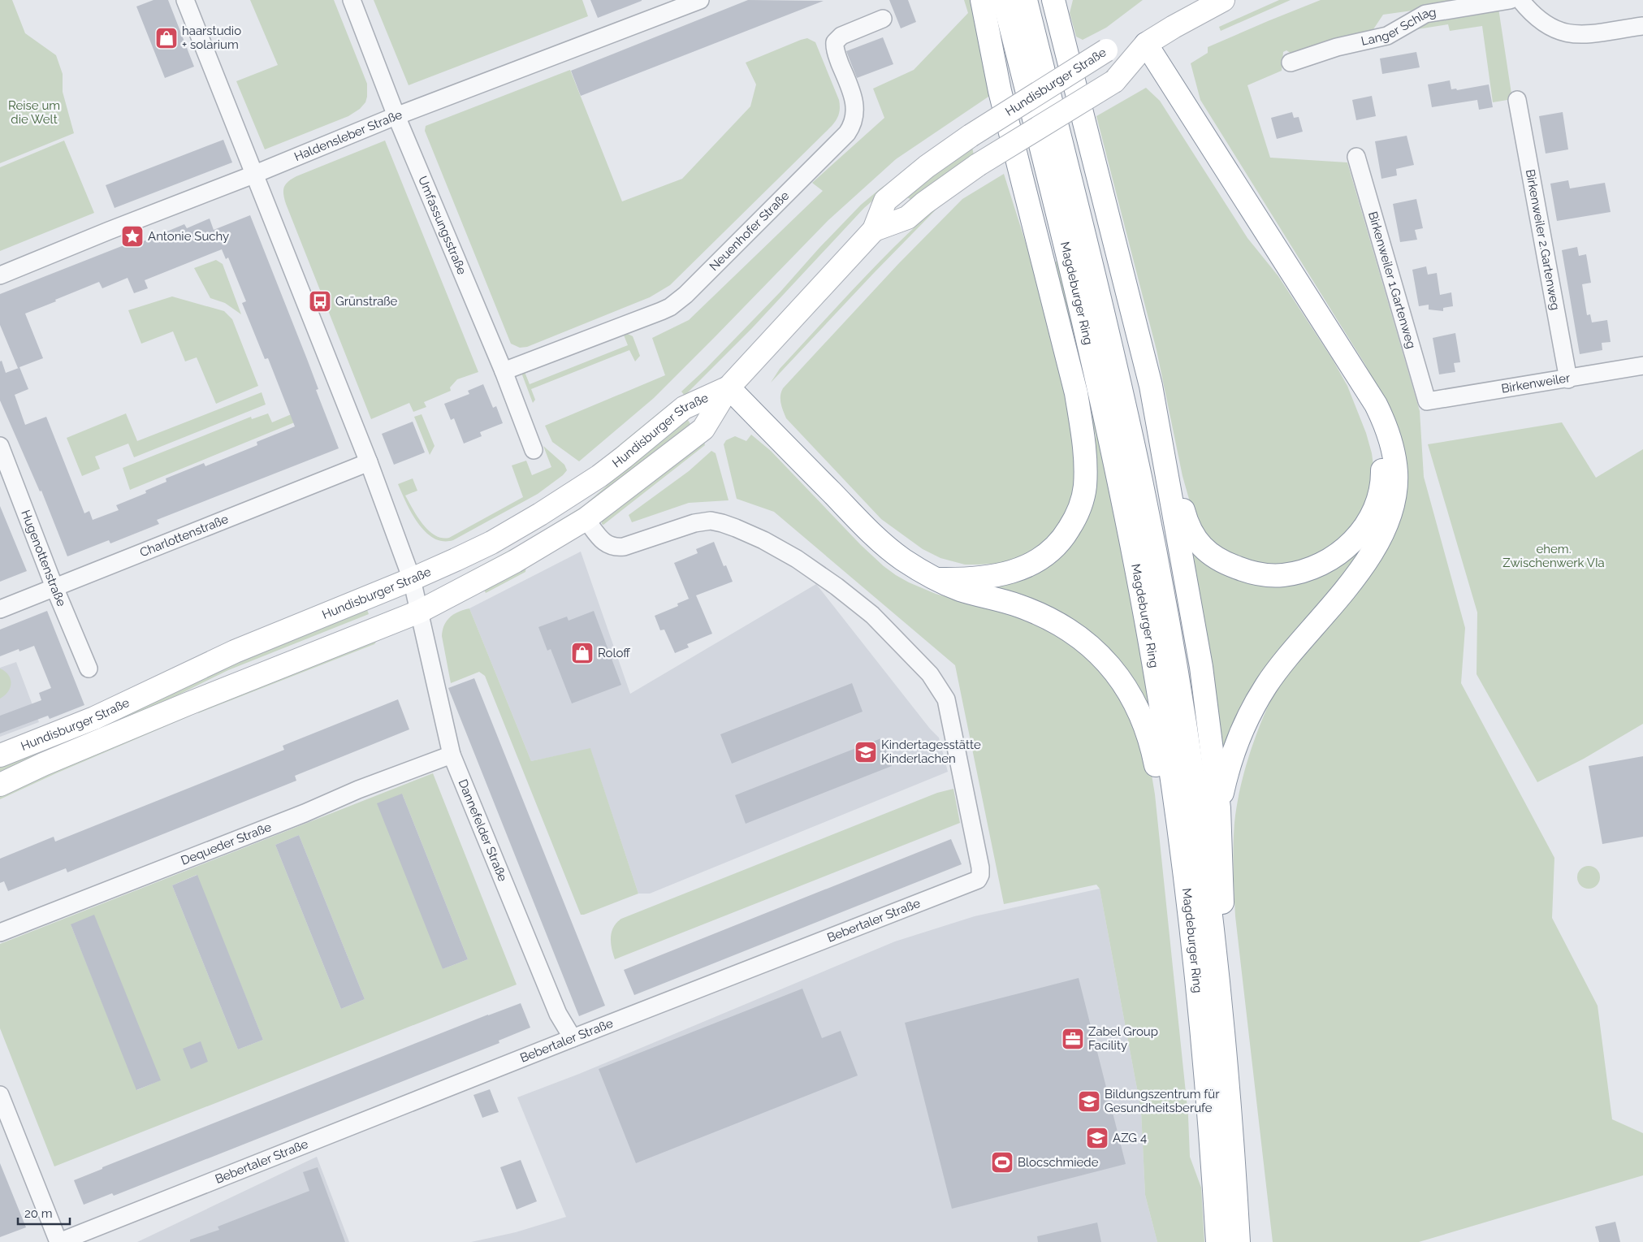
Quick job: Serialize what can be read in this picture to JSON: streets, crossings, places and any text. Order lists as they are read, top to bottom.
{
  "streets": {
    "main road": ["Hundisburger Straße", "Magdeburger Ring"],
    "street": [
      "Langer Schlag",
      "Haldensleber Straße",
      "Umfassungsstraße",
      "Neuenhofer Straße",
      "Birkenweiler 2.Gartenweg",
      "Birkenweiler 1.Gartenweg",
      "Birkenweiler",
      "Charlottenstraße",
      "Hugenottenstraße",
      "Dannefelder Straße",
      "Dequeder Straße",
      "Bebertaler Straße"
    ]
  },
  "crossings": [
    ["Hundisburger Straße", "Dannefelder Straße"],
    ["Hundisburger Straße", "Bebertaler Straße"],
    ["Haldensleber Straße", "Umfassungsstraße"],
    ["Umfassungsstraße", "Neuenhofer Straße"],
    ["Birkenweiler 2.Gartenweg", "Birkenweiler"],
    ["Birkenweiler 1.Gartenweg", "Birkenweiler"],
    ["Charlottenstraße", "Hugenottenstraße"],
    ["Dannefelder Straße", "Dequeder Straße"],
    ["Dannefelder Straße", "Bebertaler Straße"]
  ],
  "parks": ["Reise um die Welt", "ehem. Zwischenwerk VIa"],
  "places": {
    "shop": ["haarstudio + solarium", "Roloff"],
    "place": ["Antonie Suchy"],
    "bus stop": ["Grünstraße"],
    "school or university": ["Kindertagesstätte Kinderlachen", "Bildungszentrum für Gesundheitsberufe", "AZG 4"],
    "office": ["Zabel Group Facility"],
    "sports": ["Blocschmiede"]
  },
  "scale_bar": "20 m"
}
